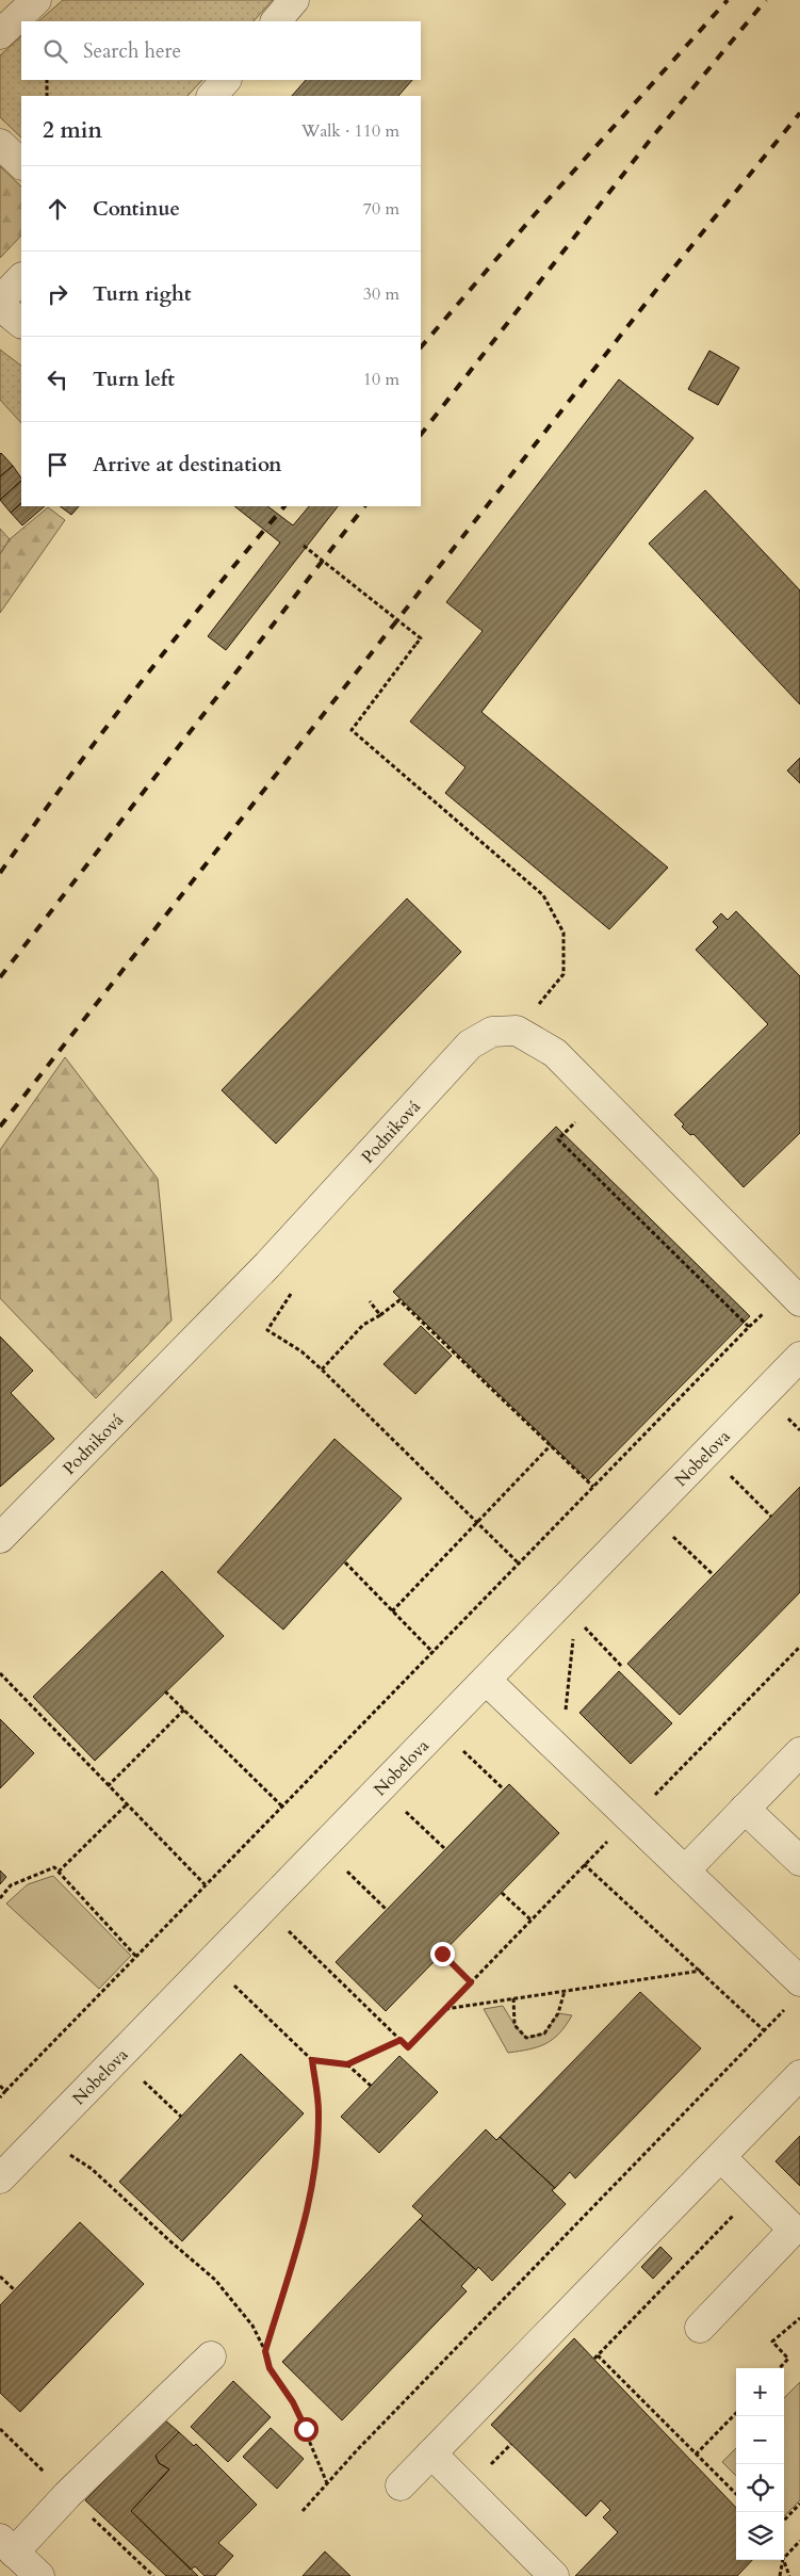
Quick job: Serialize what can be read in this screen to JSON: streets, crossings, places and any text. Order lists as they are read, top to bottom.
{
  "streets": {
    "street": ["Podniková", "Nobelova"]
  },
  "page": {
    "search": "Search here",
    "heading": ["2 min", "Walk · 110 m"],
    "list": [
      ["Continue", "70 m"],
      ["Turn right", "30 m"],
      ["Turn left", "10 m"],
      "Arrive at destination"
    ],
    "map_buttons": ["+", "−"]
  }
}
